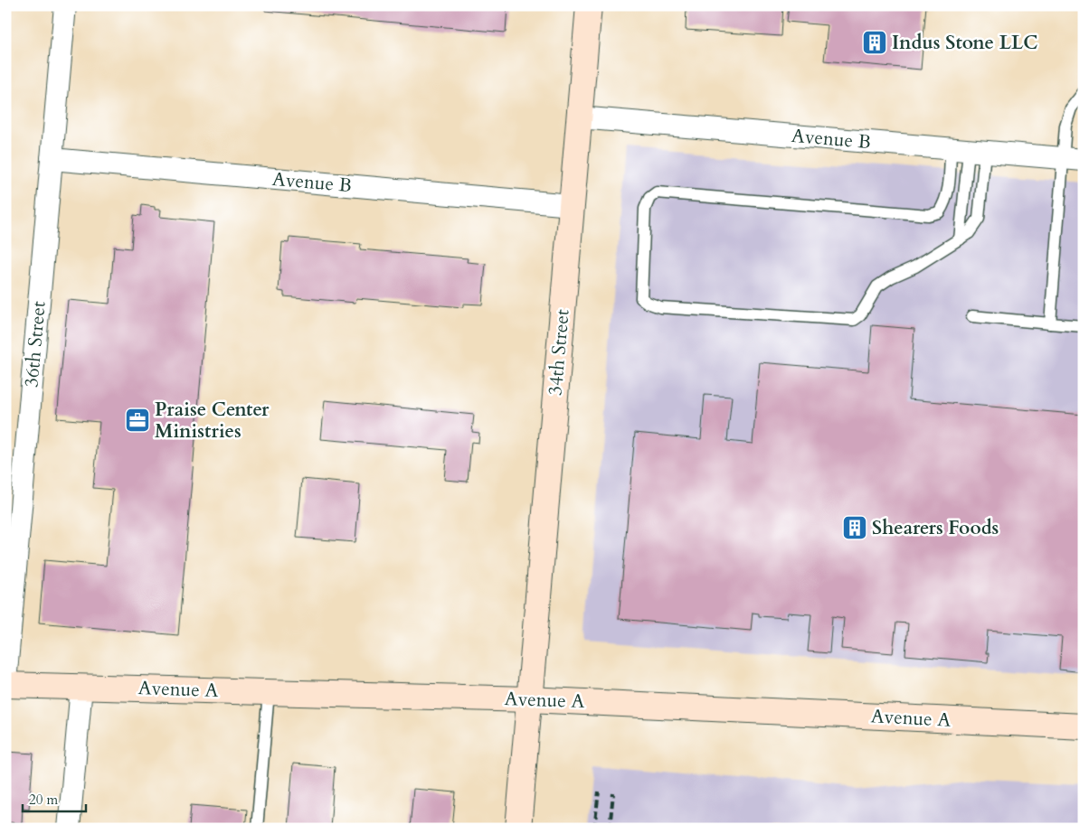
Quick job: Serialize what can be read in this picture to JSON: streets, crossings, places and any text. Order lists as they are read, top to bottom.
{
  "streets": {
    "main road": ["34th Street", "Avenue A"],
    "street": ["Avenue B", "36th Street"]
  },
  "crossings": [
    ["Avenue B", "36th Street"],
    ["Avenue B", "34th Street"],
    ["36th Street", "Avenue A"],
    ["34th Street", "Avenue A"]
  ],
  "places": {
    "building": ["Indus Stone LLC", "Shearers Foods"],
    "office": ["Praise Center Ministries"]
  },
  "scale_bar": "20 m"
}
